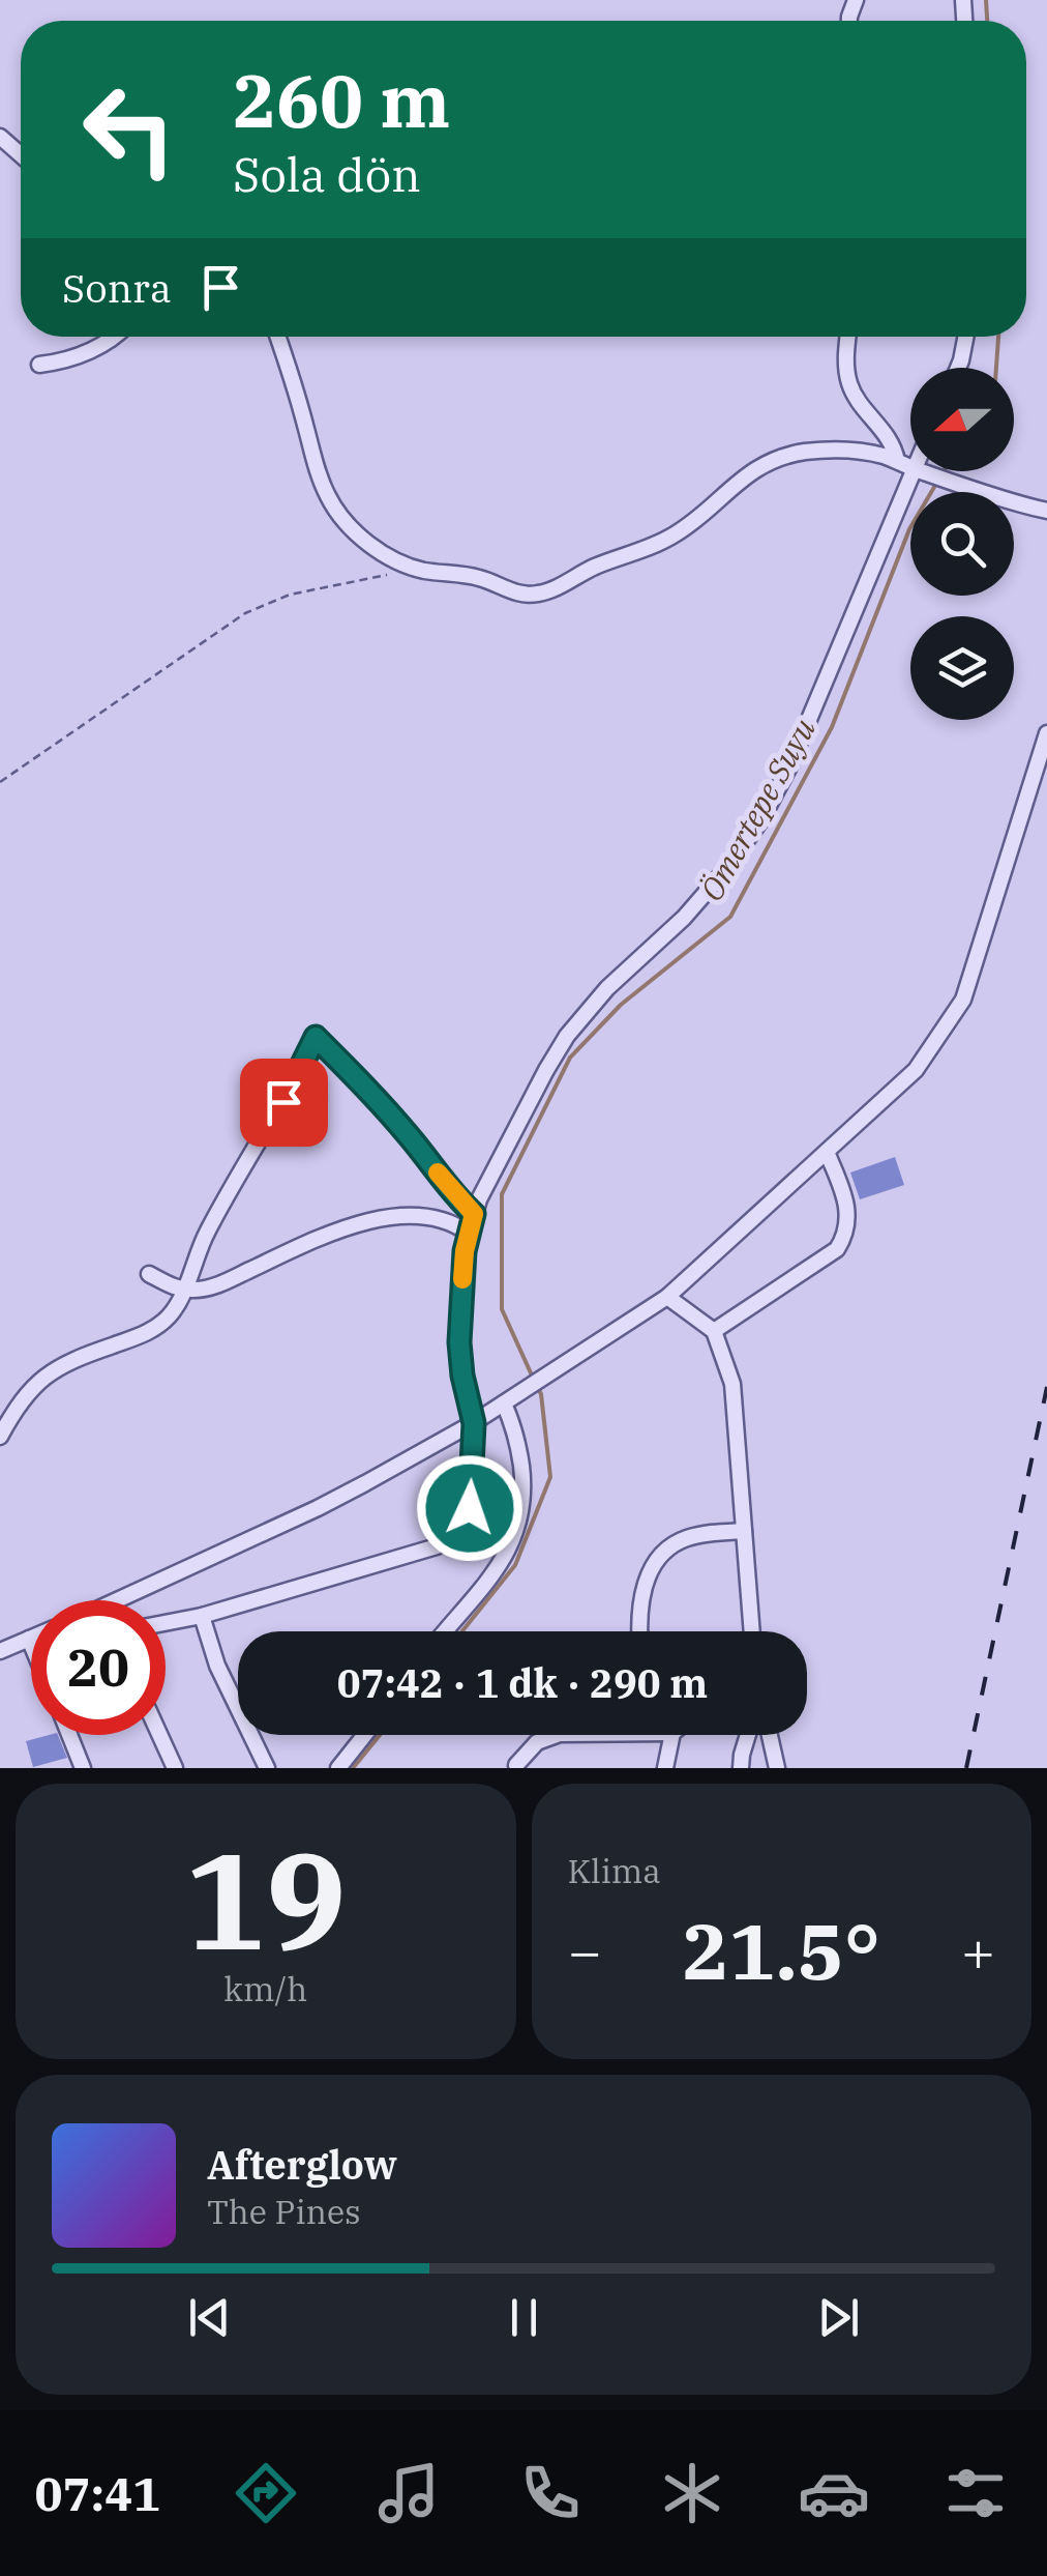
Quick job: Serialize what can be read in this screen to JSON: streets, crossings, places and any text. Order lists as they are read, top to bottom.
{
  "water": ["Ömertepe Suyu"],
  "north": "left",
  "page": {
    "turn": ["260 m", "Sola dön"],
    "then": "Sonra",
    "limit": "20",
    "trip": "07:42 · 1 dk · 290 m",
    "tile": [
      ["19", "km/h"],
      "Klima"
    ],
    "heat": ["−", "21.5°", "+"],
    "song": ["Afterglow", "The Pines"],
    "tabs": "07:41"
  }
}
